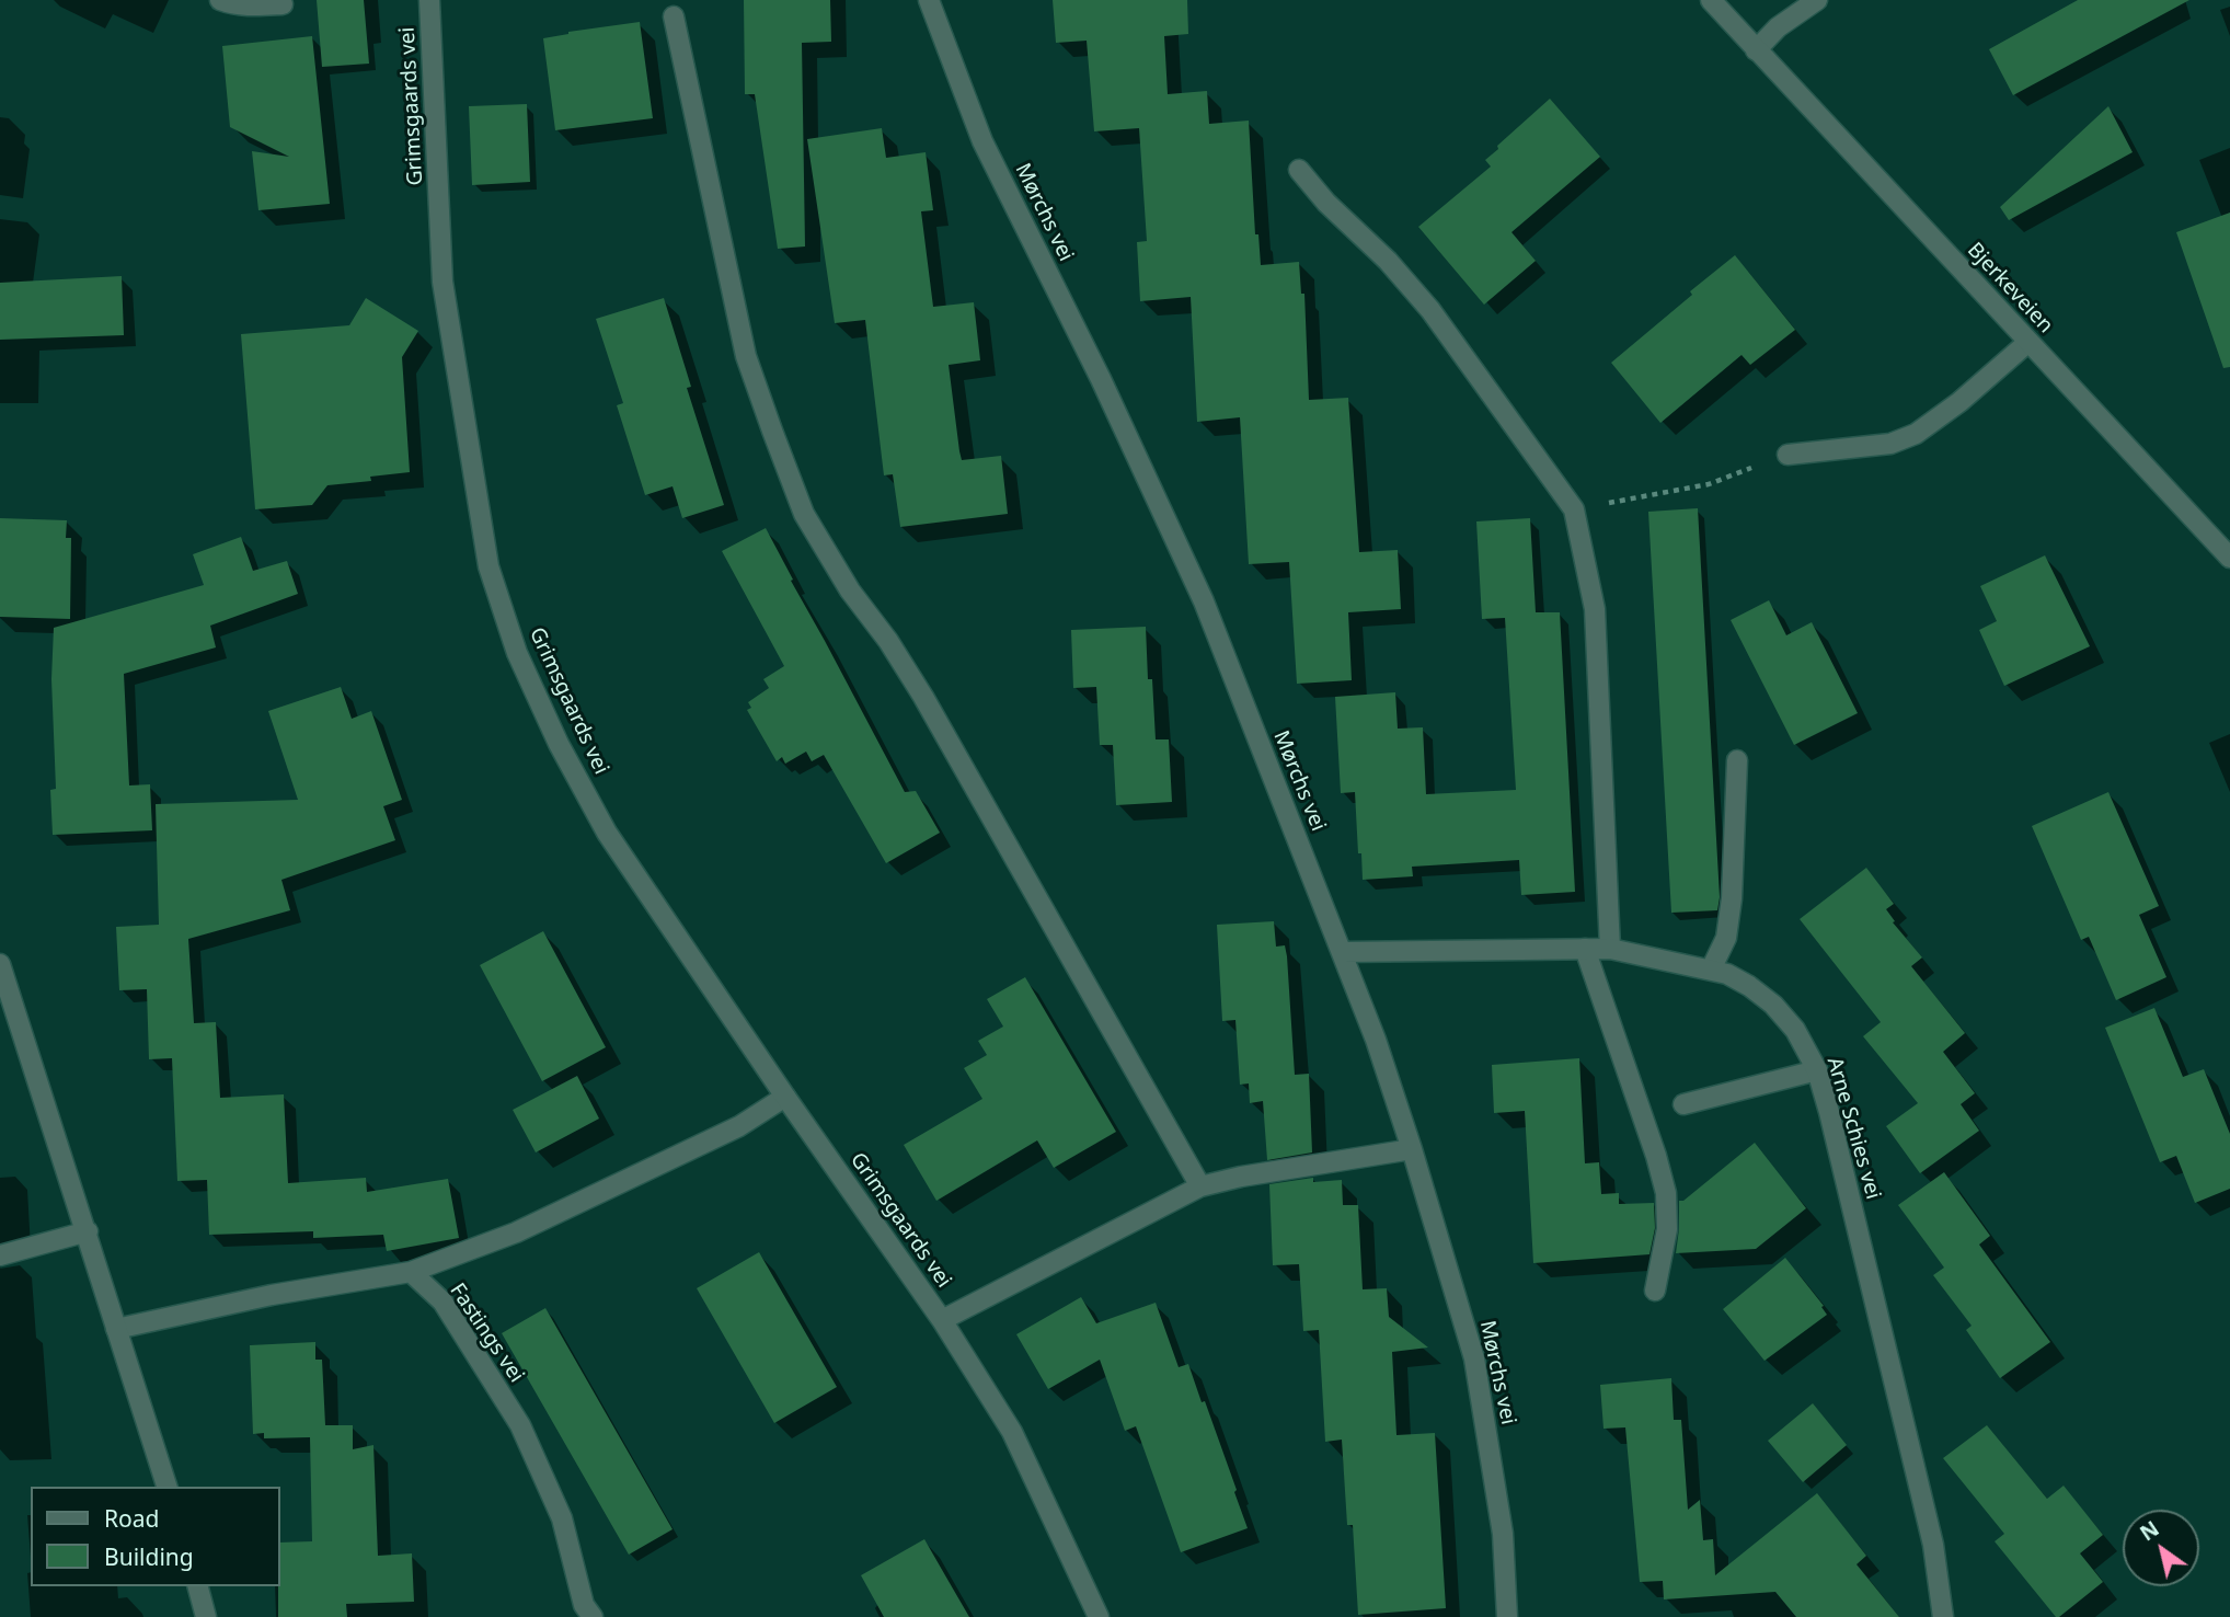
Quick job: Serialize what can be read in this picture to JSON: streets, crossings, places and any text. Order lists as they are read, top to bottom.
{
  "streets": {
    "street": [
      "Grimsgaards vei",
      "Mørchs vei",
      "Bjerkeveien",
      "Arne Schies vei",
      "Fastings vei"
    ]
  },
  "crossings": [
    ["Grimsgaards vei", "Mørchs vei"],
    ["Mørchs vei", "Arne Schies vei"]
  ],
  "legend": ["Road", "Building"],
  "north": "top left"
}
